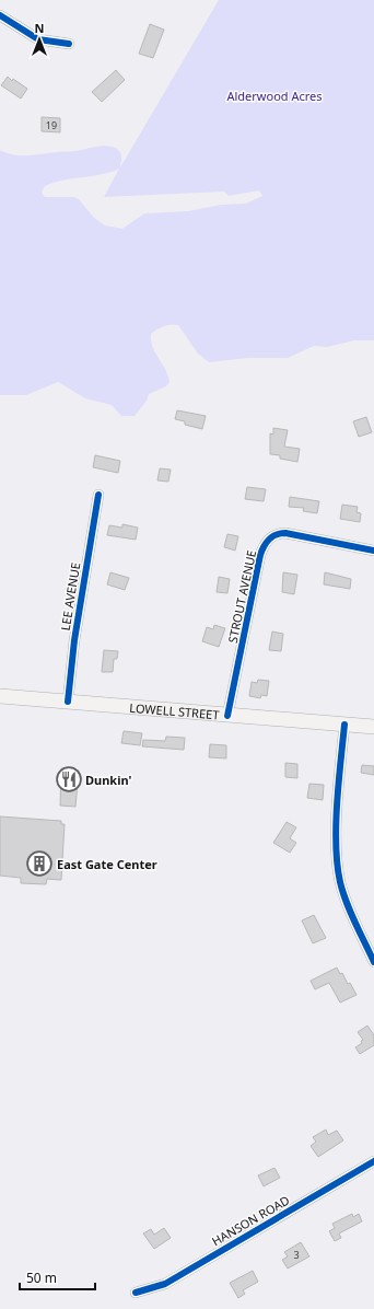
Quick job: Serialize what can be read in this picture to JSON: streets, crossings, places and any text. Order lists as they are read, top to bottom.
{
  "streets": {
    "main road": ["LOWELL STREET"],
    "street": ["LEE AVENUE", "STROUT AVENUE", "HANSON ROAD"]
  },
  "crossings": [
    ["LEE AVENUE", "LOWELL STREET"],
    ["STROUT AVENUE", "LOWELL STREET"]
  ],
  "parks": ["Alderwood Acres"],
  "places": {
    "restaurant": ["Dunkin'"],
    "building": ["East Gate Center"]
  },
  "house_numbers": ["19", "3"],
  "scale_bar": "50 m",
  "north": "top"
}
